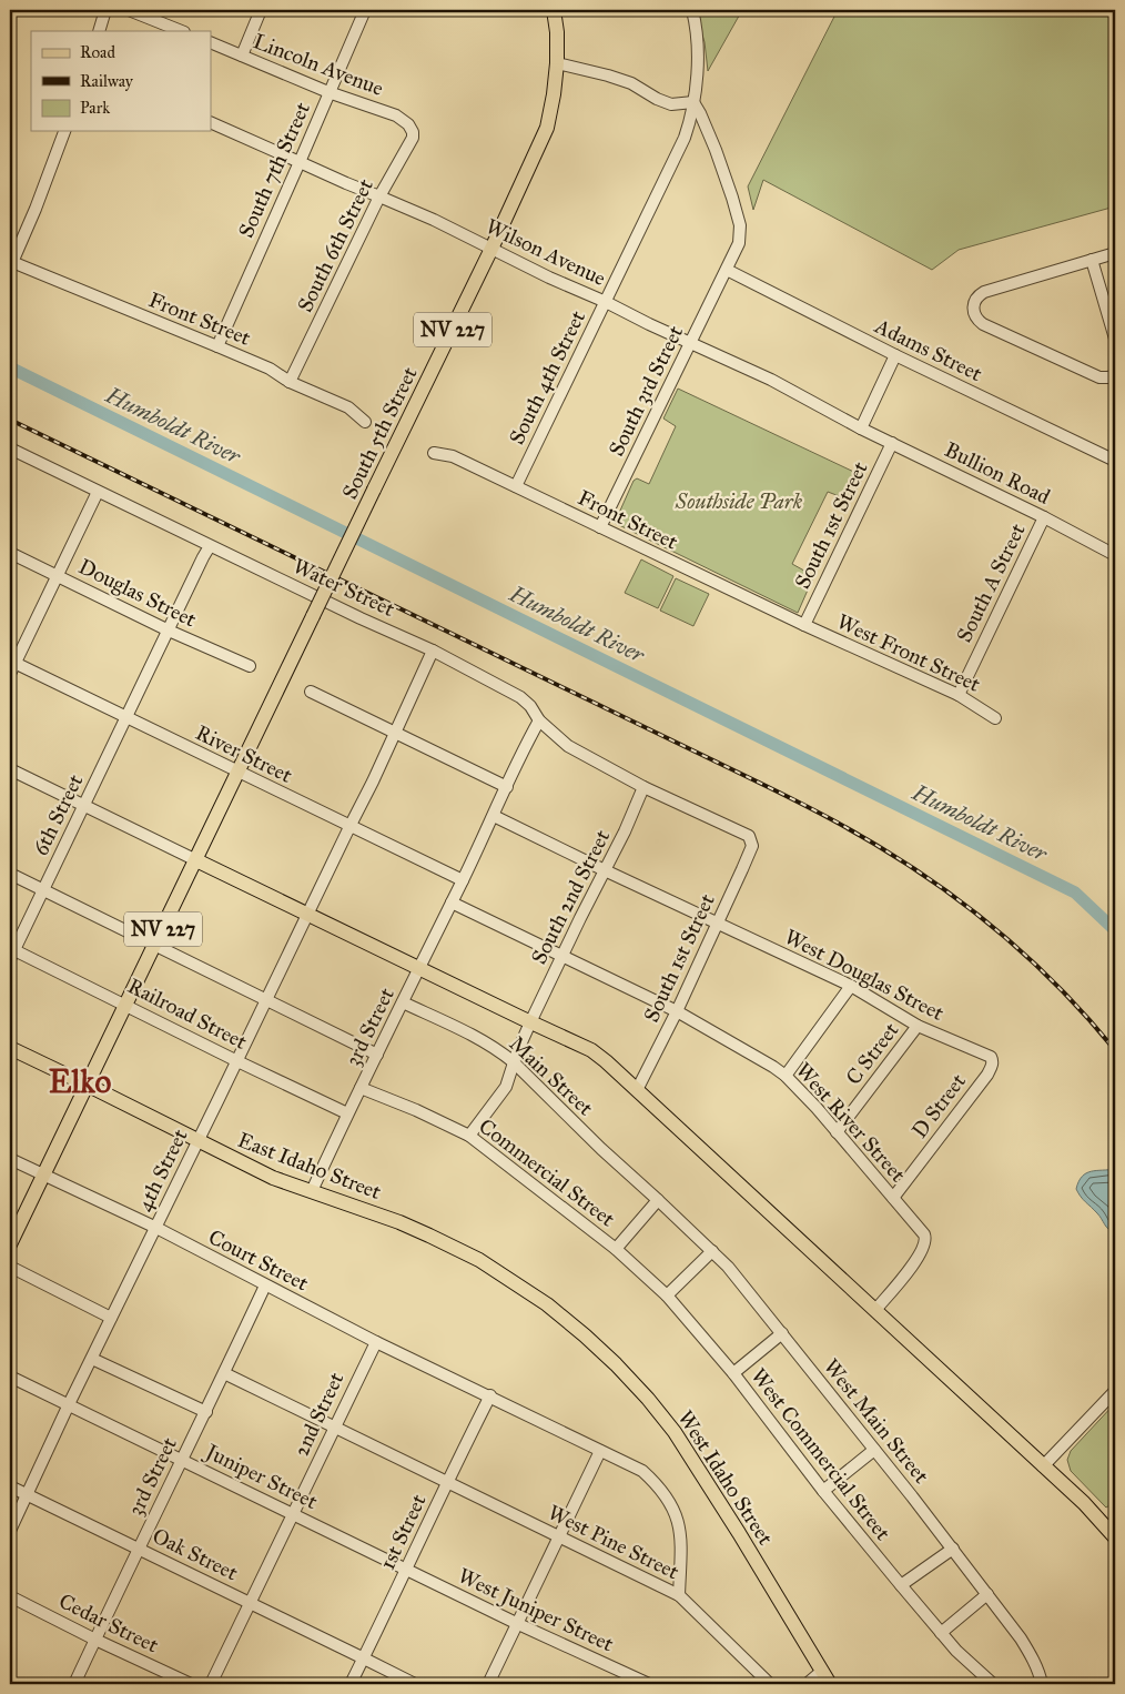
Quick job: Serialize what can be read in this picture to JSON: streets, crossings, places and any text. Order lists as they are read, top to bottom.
{
  "streets": {
    "main road": [
      "NV 227",
      "South 5th Street",
      "East Idaho Street",
      "West Idaho Street"
    ],
    "street": [
      "Lincoln Avenue",
      "South 7th Street",
      "South 6th Street",
      "Wilson Avenue",
      "Front Street",
      "Adams Street",
      "South 4th Street",
      "South 3rd Street",
      "Bullion Road",
      "South 1st Street",
      "South A Street",
      "Water Street",
      "Douglas Street",
      "West Front Street",
      "River Street",
      "6th Street",
      "South 2nd Street",
      "West Douglas Street",
      "Railroad Street",
      "3rd Street",
      "C Street",
      "Main Street",
      "D Street",
      "West River Street",
      "4th Street",
      "Commercial Street",
      "Court Street",
      "2nd Street",
      "West Main Street",
      "West Commercial Street",
      "Juniper Street",
      "1st Street",
      "West Pine Street",
      "Oak Street",
      "West Juniper Street",
      "Cedar Street"
    ]
  },
  "crossings": [
    ["Lincoln Avenue", "South 7th Street"],
    ["Lincoln Avenue", "South 6th Street"],
    ["South 7th Street", "Wilson Avenue"],
    ["South 7th Street", "Front Street"],
    ["South 6th Street", "Wilson Avenue"],
    ["South 6th Street", "Front Street"],
    ["Wilson Avenue", "South 4th Street"],
    ["Wilson Avenue", "South 3rd Street"],
    ["Wilson Avenue", "South 5th Street"],
    ["Wilson Avenue", "Bullion Road"],
    ["Wilson Avenue", "South 1st Street"],
    ["Front Street", "South 4th Street"],
    ["Front Street", "South 3rd Street"],
    ["Front Street", "South 1st Street"],
    ["Front Street", "West Front Street"],
    ["NV 227", "South 5th Street"],
    ["NV 227", "River Street"],
    ["NV 227", "Railroad Street"],
    ["NV 227", "East Idaho Street"],
    ["Adams Street", "South 3rd Street"],
    ["Adams Street", "South 1st Street"],
    ["South 4th Street", "South 3rd Street"],
    ["South 5th Street", "River Street"],
    ["Bullion Road", "South 1st Street"],
    ["Bullion Road", "South A Street"],
    ["South 1st Street", "Water Street"],
    ["South 1st Street", "West Front Street"],
    ["South 1st Street", "West Douglas Street"],
    ["South 1st Street", "West River Street"],
    ["South A Street", "West Front Street"],
    ["Water Street", "South 2nd Street"],
    ["River Street", "6th Street"],
    ["River Street", "3rd Street"],
    ["River Street", "4th Street"],
    ["6th Street", "Railroad Street"],
    ["West Douglas Street", "C Street"],
    ["West Douglas Street", "D Street"],
    ["Railroad Street", "3rd Street"],
    ["Railroad Street", "4th Street"],
    ["3rd Street", "Main Street"],
    ["3rd Street", "East Idaho Street"],
    ["3rd Street", "Commercial Street"],
    ["3rd Street", "Court Street"],
    ["3rd Street", "Juniper Street"],
    ["3rd Street", "West Pine Street"],
    ["3rd Street", "Oak Street"],
    ["3rd Street", "Cedar Street"],
    ["C Street", "West River Street"],
    ["Main Street", "West Main Street"],
    ["D Street", "West River Street"],
    ["East Idaho Street", "4th Street"],
    ["East Idaho Street", "West Idaho Street"],
    ["4th Street", "Court Street"],
    ["4th Street", "Juniper Street"],
    ["4th Street", "Oak Street"],
    ["Commercial Street", "West Commercial Street"],
    ["Court Street", "2nd Street"],
    ["Court Street", "1st Street"],
    ["Court Street", "West Pine Street"],
    ["2nd Street", "Juniper Street"],
    ["2nd Street", "West Pine Street"],
    ["2nd Street", "Oak Street"],
    ["Juniper Street", "1st Street"],
    ["Juniper Street", "West Juniper Street"],
    ["1st Street", "West Pine Street"],
    ["1st Street", "Oak Street"],
    ["1st Street", "West Juniper Street"]
  ],
  "districts": ["Elko"],
  "water": ["Humboldt River"],
  "parks": ["Southside Park"],
  "legend": ["Road", "Railway", "Park"]
}
